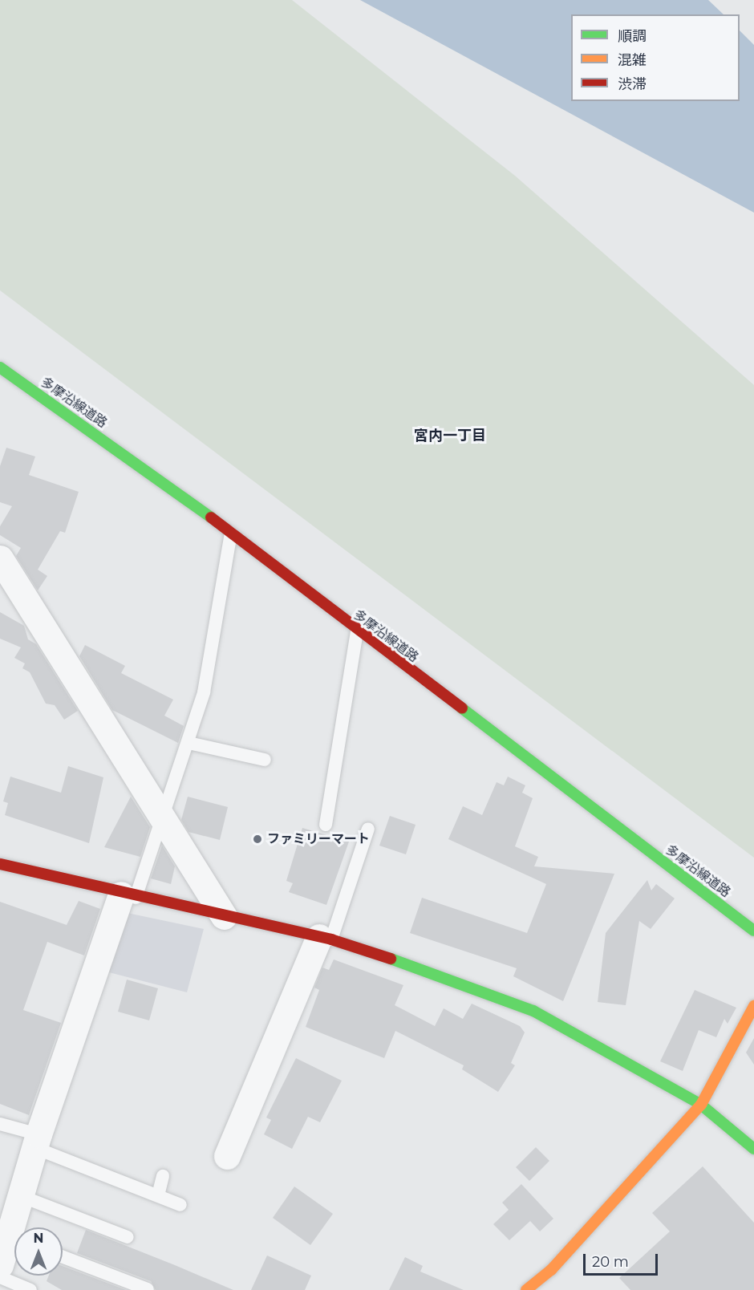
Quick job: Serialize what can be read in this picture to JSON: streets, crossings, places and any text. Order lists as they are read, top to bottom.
{
  "streets": {
    "street": ["多摩沿線道路"]
  },
  "districts": ["宮内一丁目"],
  "places": ["ファミリーマート"],
  "legend": ["順調", "混雑", "渋滞"],
  "scale_bar": "20 m",
  "north": "top"
}
